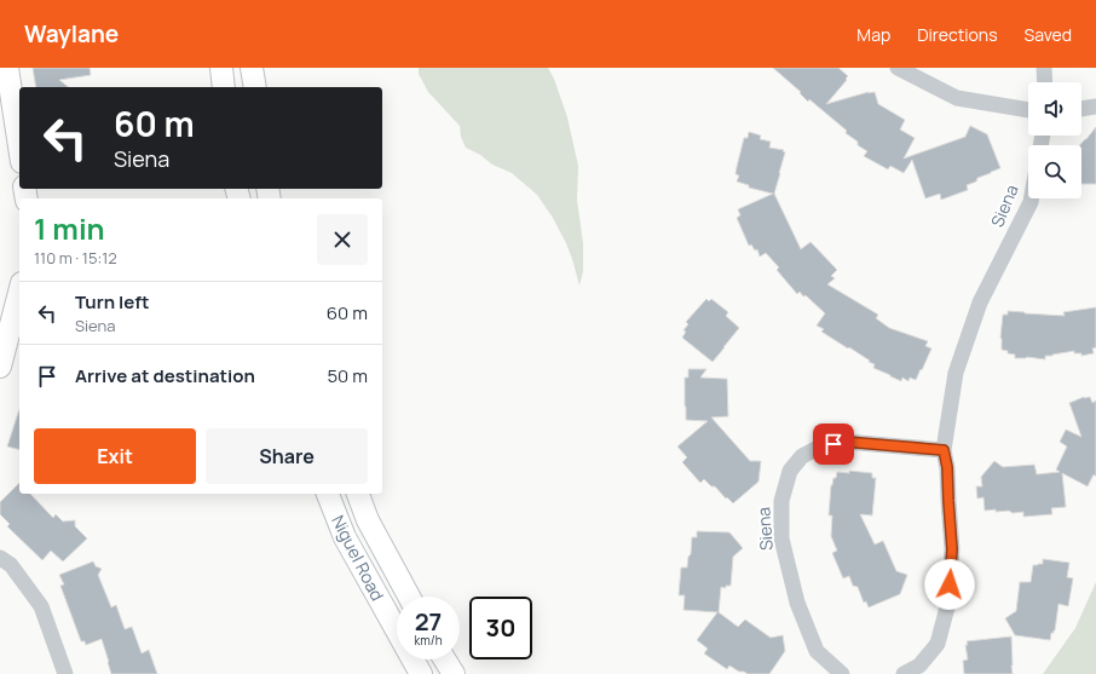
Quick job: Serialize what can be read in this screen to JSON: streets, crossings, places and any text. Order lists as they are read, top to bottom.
{
  "streets": {
    "main road": ["Niguel Road"],
    "street": ["Siena"]
  },
  "page": {
    "header": "Waylane",
    "nav": ["Map", "Directions", "Saved"],
    "turn": ["60 m", "Siena"],
    "heading": ["1 min", "110 m · 15:12"],
    "list": [
      {
        "name": "Turn left",
        "note": "Siena",
        "value": "60 m"
      },
      {
        "name": "Arrive at destination",
        "value": "50 m"
      }
    ],
    "buttons": ["Exit", "Share"],
    "speed": "27 km/h",
    "limit": "30"
  }
}
